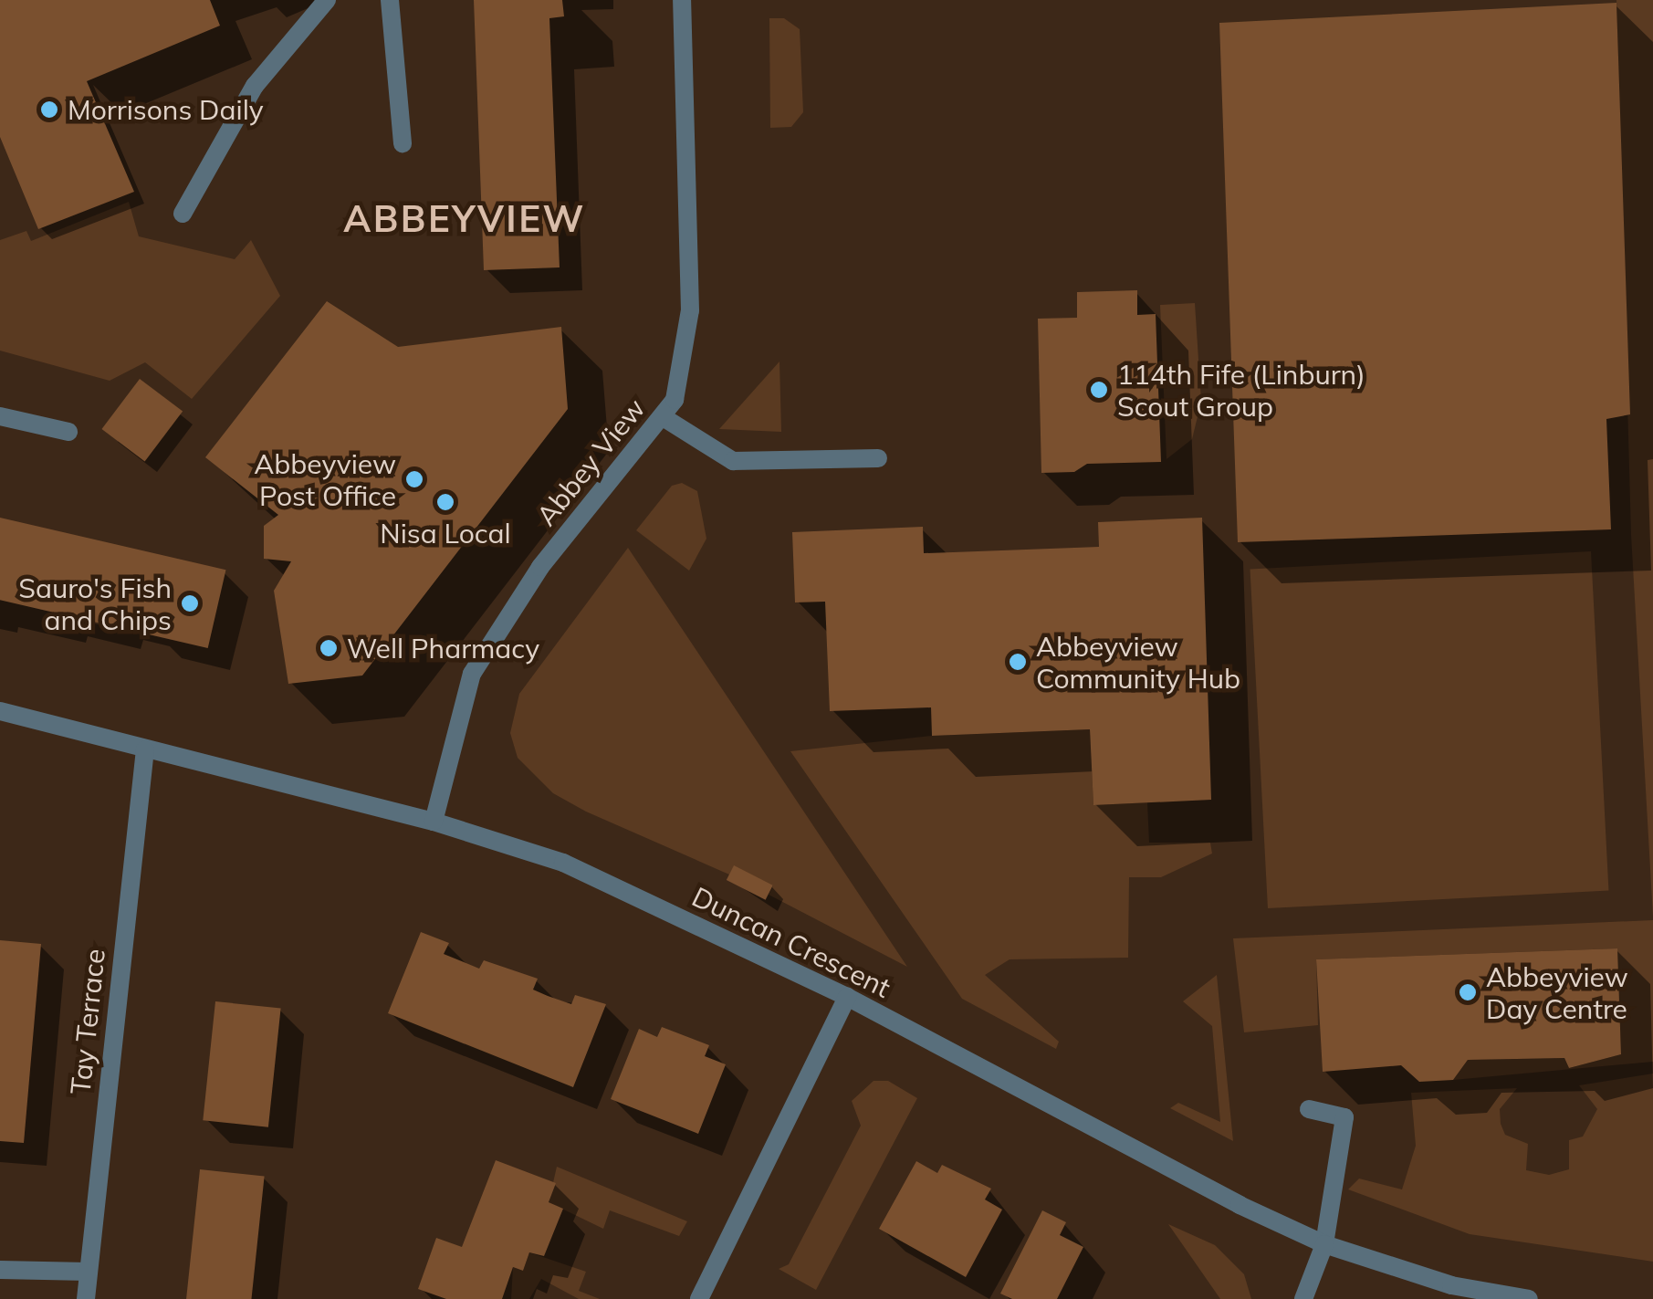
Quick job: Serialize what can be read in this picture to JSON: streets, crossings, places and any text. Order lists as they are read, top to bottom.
{
  "streets": {
    "street": ["Abbey View", "Duncan Crescent", "Tay Terrace"]
  },
  "crossings": [
    ["Abbey View", "Duncan Crescent"],
    ["Duncan Crescent", "Tay Terrace"]
  ],
  "districts": ["ABBEYVIEW"],
  "places": [
    "Morrisons Daily",
    "114th Fife (Linburn) Scout Group",
    "Abbeyview Post Office",
    "Nisa Local",
    "Sauro's Fish and Chips",
    "Well Pharmacy",
    "Abbeyview Community Hub",
    "Abbeyview Day Centre"
  ]
}
